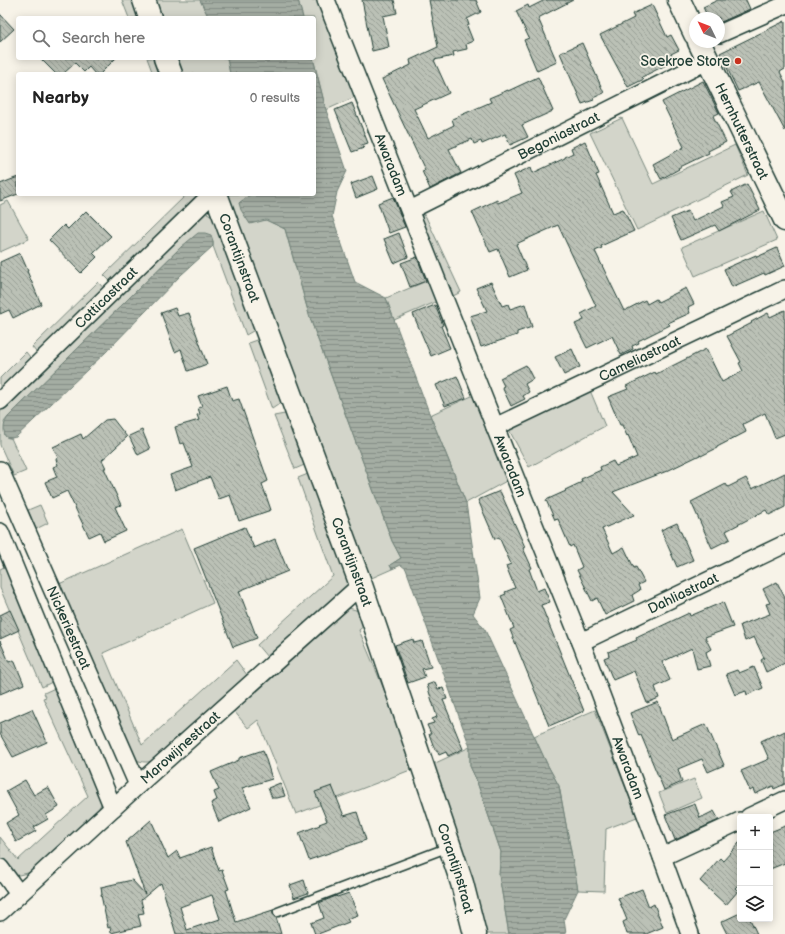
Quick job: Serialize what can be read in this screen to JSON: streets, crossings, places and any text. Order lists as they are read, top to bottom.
{
  "streets": {
    "street": [
      "Hernhutterstraat",
      "Begoniastraat",
      "Awaradam",
      "Corantijnstraat",
      "Cotticastraat",
      "Cameliastraat",
      "Dahliastraat",
      "Nickeriestraat",
      "Marowijnestraat"
    ]
  },
  "crossings": [
    ["Begoniastraat", "Awaradam"],
    ["Awaradam", "Cameliastraat"],
    ["Awaradam", "Dahliastraat"],
    ["Corantijnstraat", "Marowijnestraat"],
    ["Nickeriestraat", "Marowijnestraat"]
  ],
  "places": ["Soekroe Store"],
  "north": "top left",
  "page": {
    "search": "Search here",
    "heading": ["Nearby", "0 results"],
    "map_buttons": ["+", "−"]
  }
}
